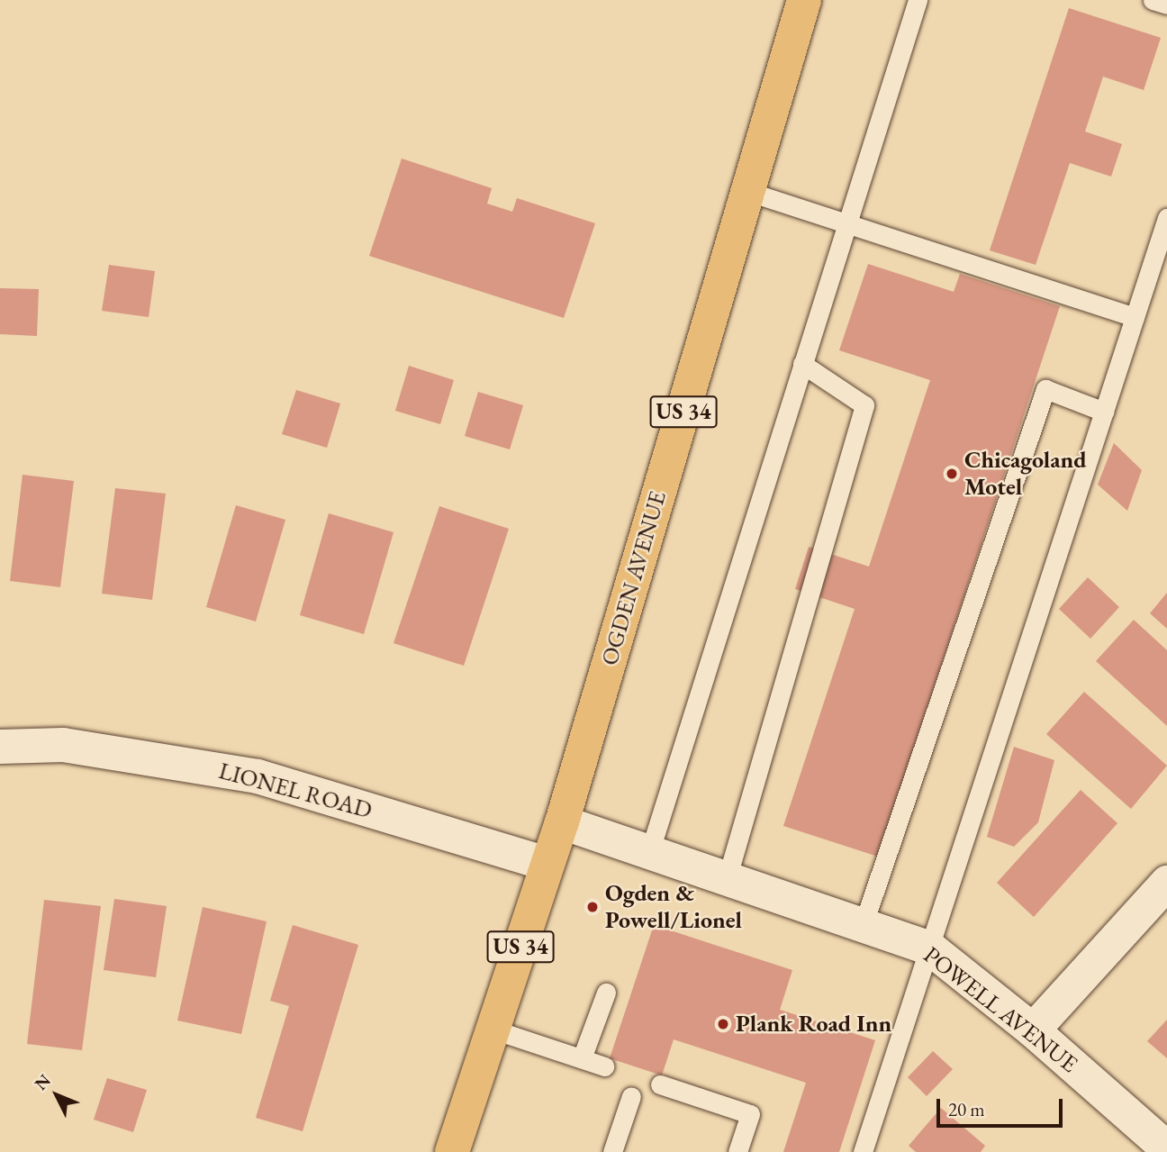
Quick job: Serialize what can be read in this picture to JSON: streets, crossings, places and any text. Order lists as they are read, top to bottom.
{
  "streets": {
    "main road": ["US 34", "OGDEN AVENUE"],
    "street": ["LIONEL ROAD", "POWELL AVENUE"]
  },
  "crossings": [
    ["OGDEN AVENUE", "LIONEL ROAD"],
    ["OGDEN AVENUE", "POWELL AVENUE"]
  ],
  "places": ["Chicagoland Motel", "Ogden & Powell/Lionel", "Plank Road Inn"],
  "scale_bar": "20 m",
  "north": "top left"
}
